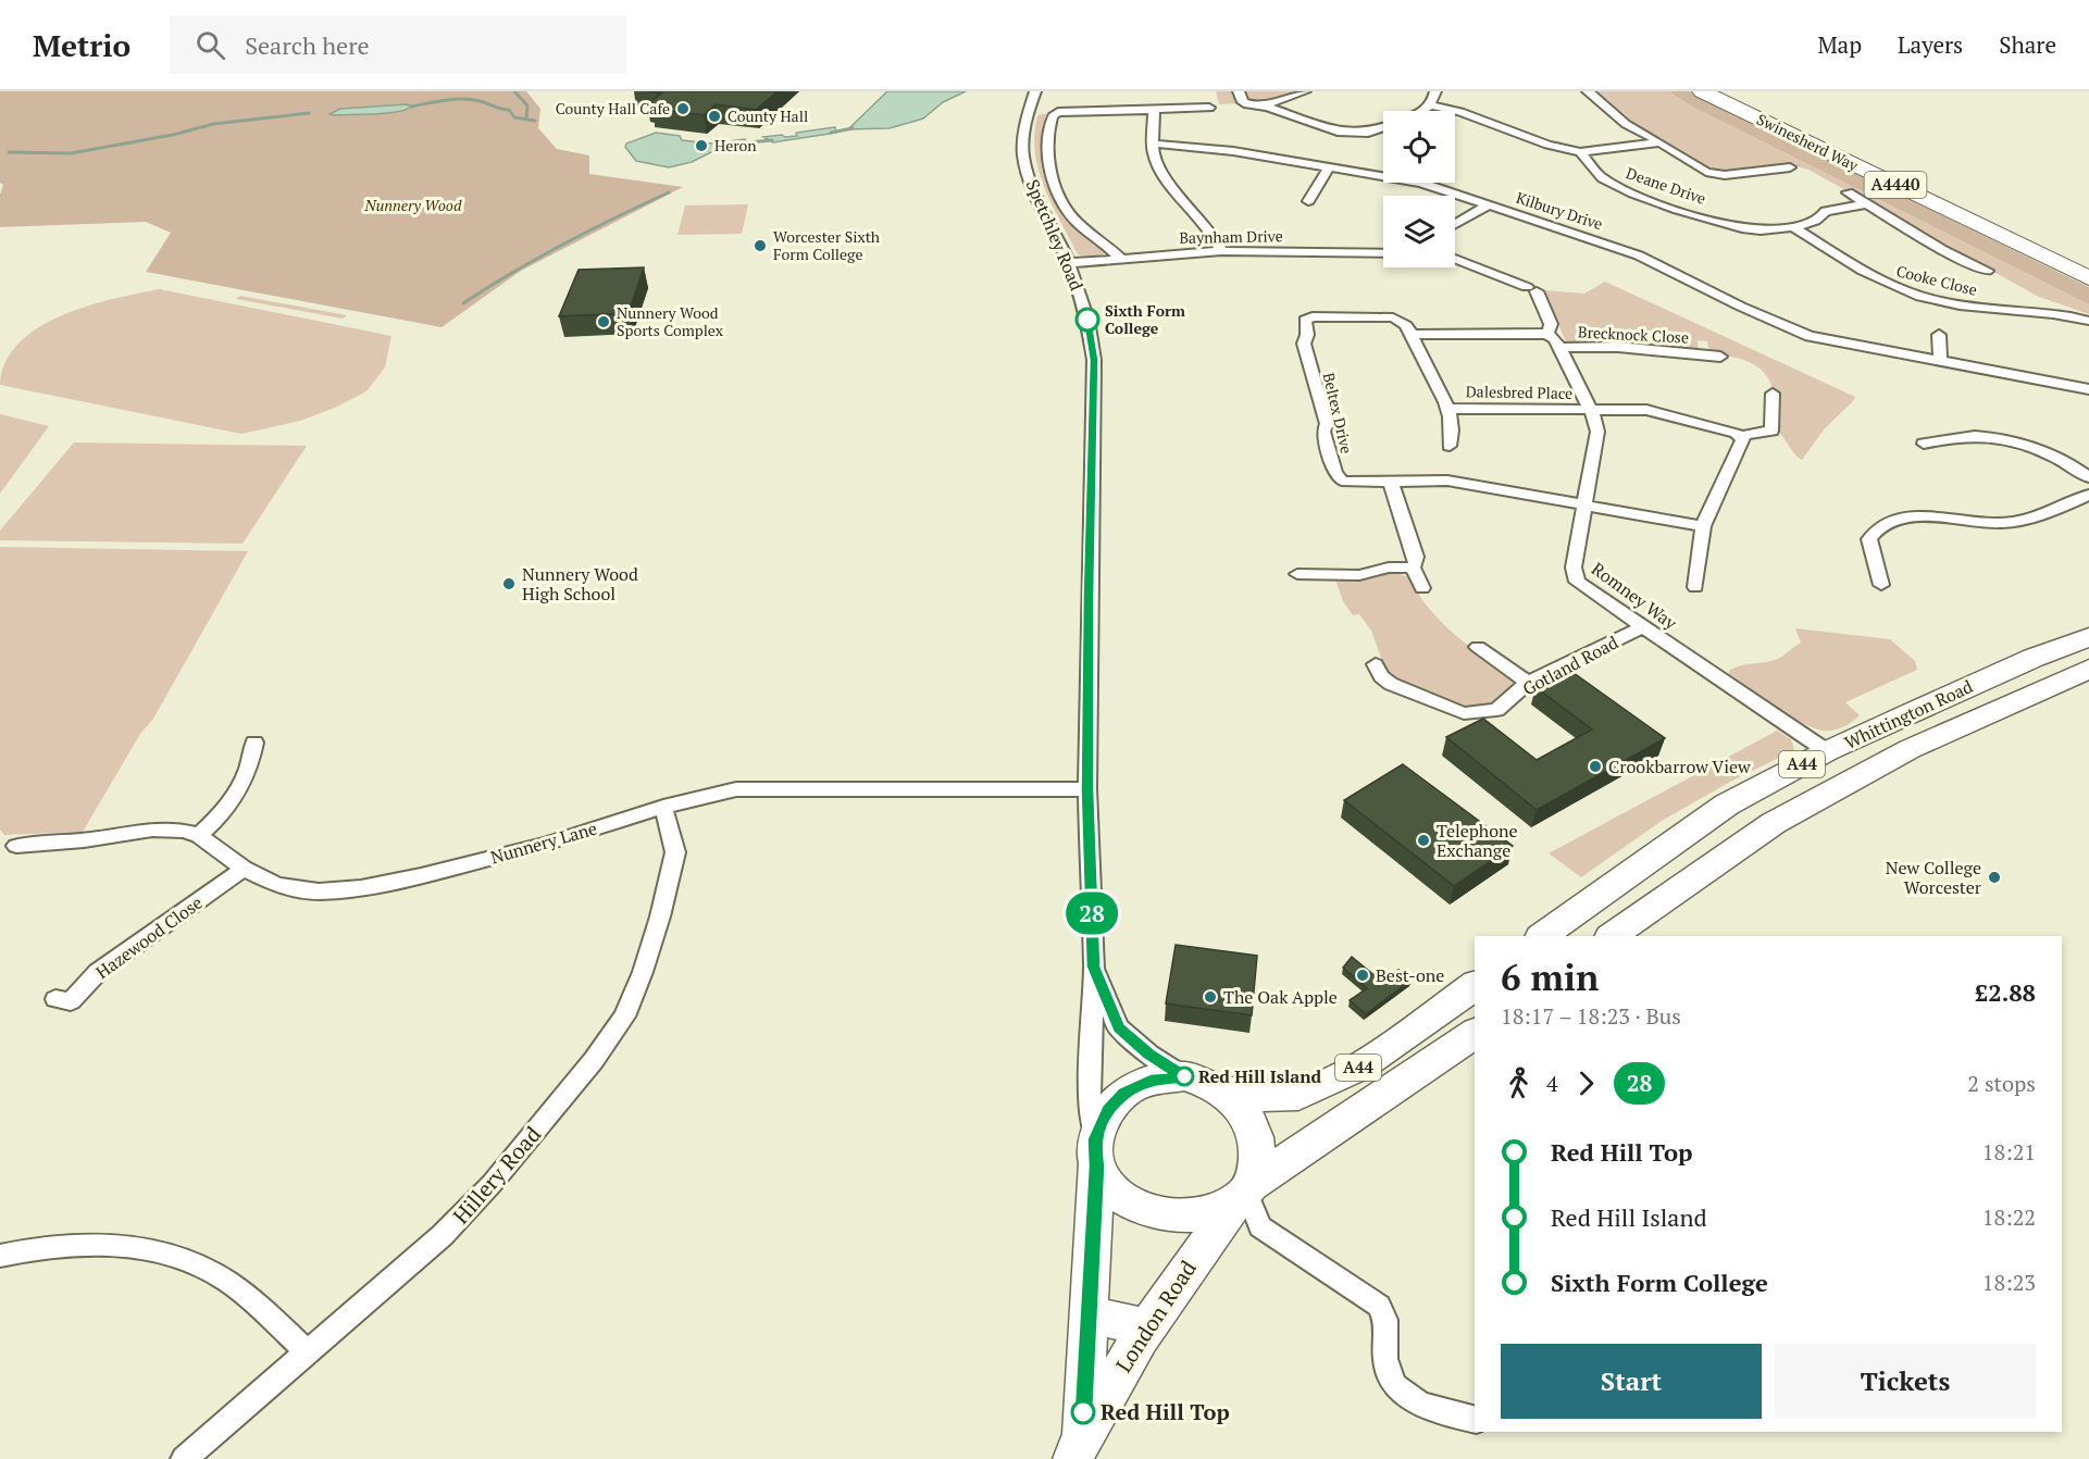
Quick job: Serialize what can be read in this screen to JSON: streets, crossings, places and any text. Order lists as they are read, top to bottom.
{
  "streets": {
    "highway": ["Swinesherd Way", "A4440"],
    "main road": [
      "Spetchley Road",
      "Whittington Road",
      "A44",
      "London Road"
    ],
    "street": [
      "Deane Drive",
      "Kilbury Drive",
      "Baynham Drive",
      "Cooke Close",
      "Brecknock Close",
      "Dalesbred Place",
      "Beltex Drive",
      "Romney Way",
      "Gotland Road",
      "Nunnery Lane",
      "Hazewood Close",
      "Hillery Road"
    ]
  },
  "crossings": [
    ["Deane Drive", "Cooke Close"],
    ["Spetchley Road", "Baynham Drive"],
    ["Spetchley Road", "A44"],
    ["Spetchley Road", "Nunnery Lane"],
    ["Spetchley Road", "London Road"],
    ["Brecknock Close", "Romney Way"],
    ["Dalesbred Place", "Beltex Drive"],
    ["Dalesbred Place", "Romney Way"],
    ["Beltex Drive", "Romney Way"],
    ["Romney Way", "Gotland Road"],
    ["Romney Way", "Whittington Road"],
    ["A44", "London Road"],
    ["Nunnery Lane", "Hazewood Close"],
    ["Nunnery Lane", "Hillery Road"]
  ],
  "parks": ["Nunnery Wood"],
  "places": [
    "County Hall Cafe",
    "County Hall",
    "Heron",
    "Worcester Sixth Form College",
    "Sixth Form College",
    "Nunnery Wood Sports Complex",
    "Nunnery Wood High School",
    "Crookbarrow View",
    "Telephone Exchange",
    "New College Worcester",
    "Best-one",
    "The Oak Apple",
    "Red Hill Island",
    "Red Hill Top"
  ],
  "lines": ["bus line 28"],
  "page": {
    "header": "Metrio",
    "search": "Search here",
    "nav": ["Map", "Layers", "Share"],
    "on_map": "28",
    "heading": ["6 min", "18:17 – 18:23 · Bus", "£2.88"],
    "legs": ["4", "28", "2 stops"],
    "list": [
      {
        "name": "Red Hill Top",
        "value": "18:21"
      },
      {
        "name": "Red Hill Island",
        "value": "18:22"
      },
      {
        "name": "Sixth Form College",
        "value": "18:23"
      }
    ],
    "buttons": ["Start", "Tickets"]
  }
}
